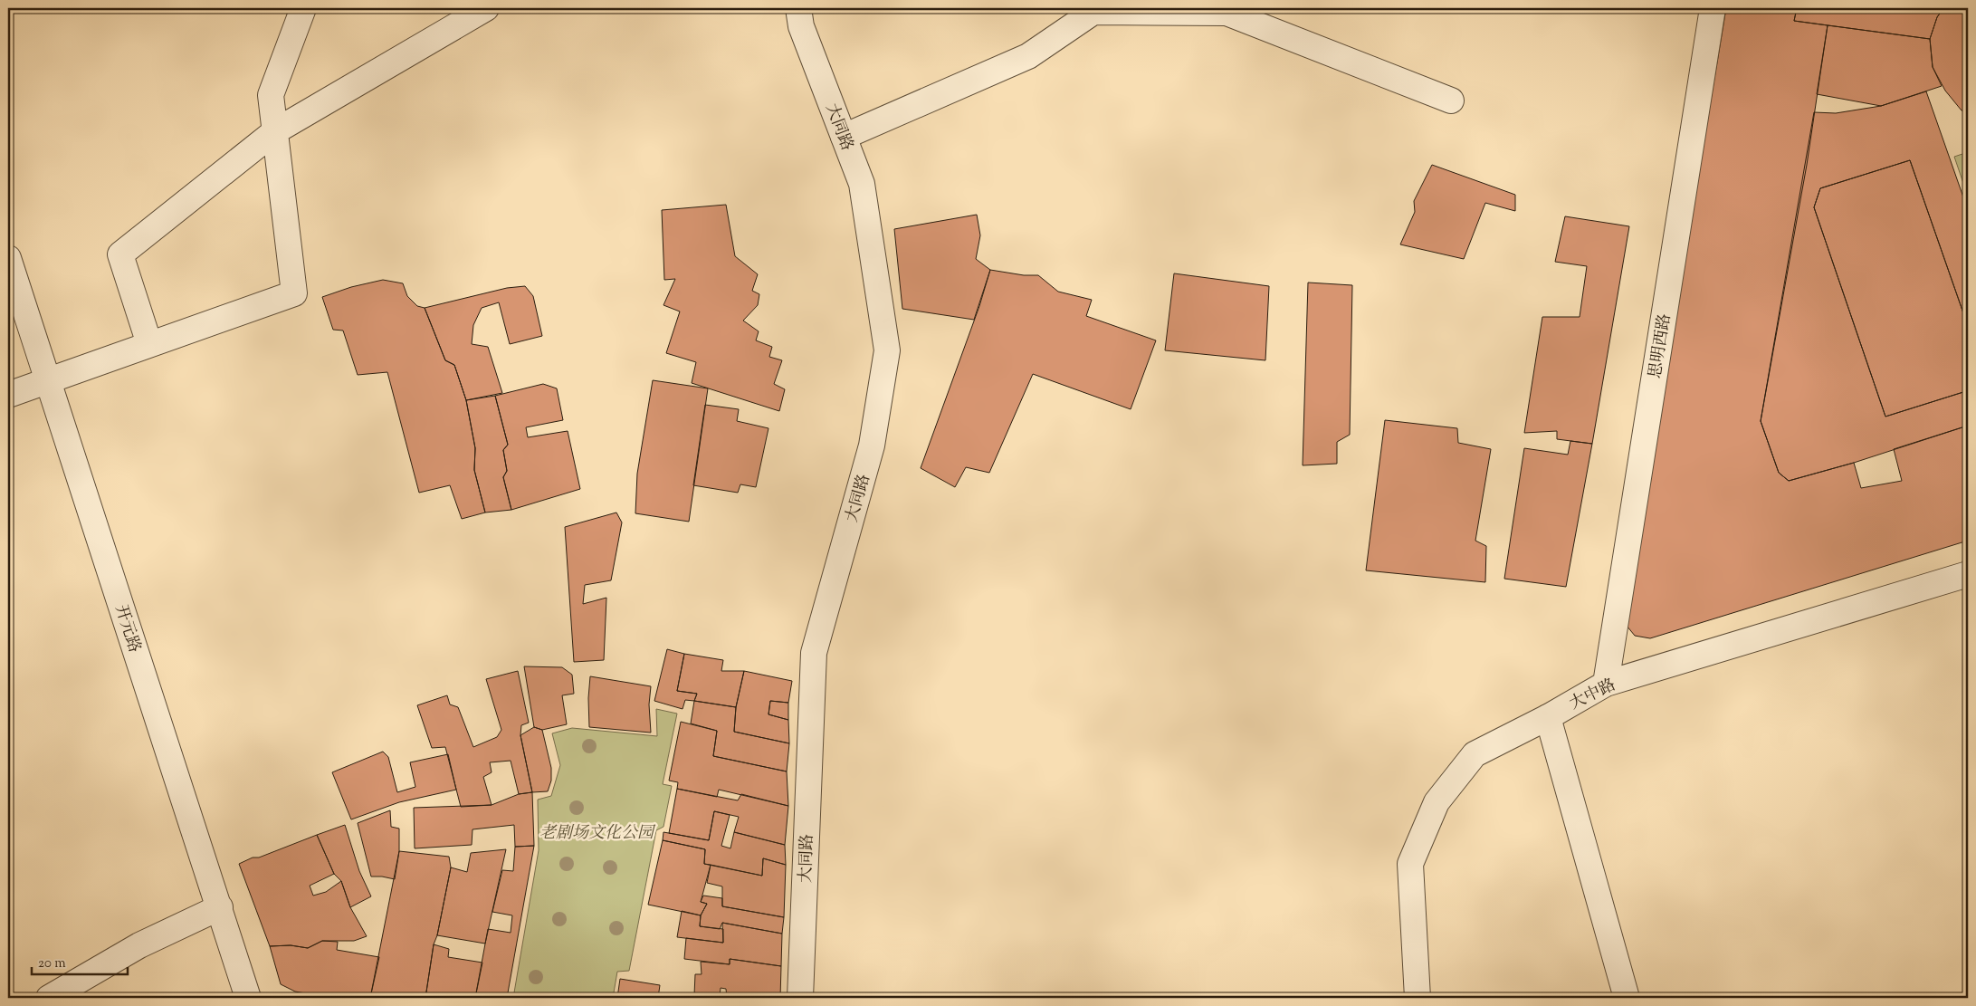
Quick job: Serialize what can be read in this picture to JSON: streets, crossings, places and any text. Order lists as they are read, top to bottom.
{
  "streets": {
    "street": [
      "大同路",
      "思明西路",
      "开元路",
      "大中路"
    ]
  },
  "crossings": [
    ["思明西路", "大中路"]
  ],
  "parks": ["老剧场文化公园"],
  "scale_bar": "20 m"
}
